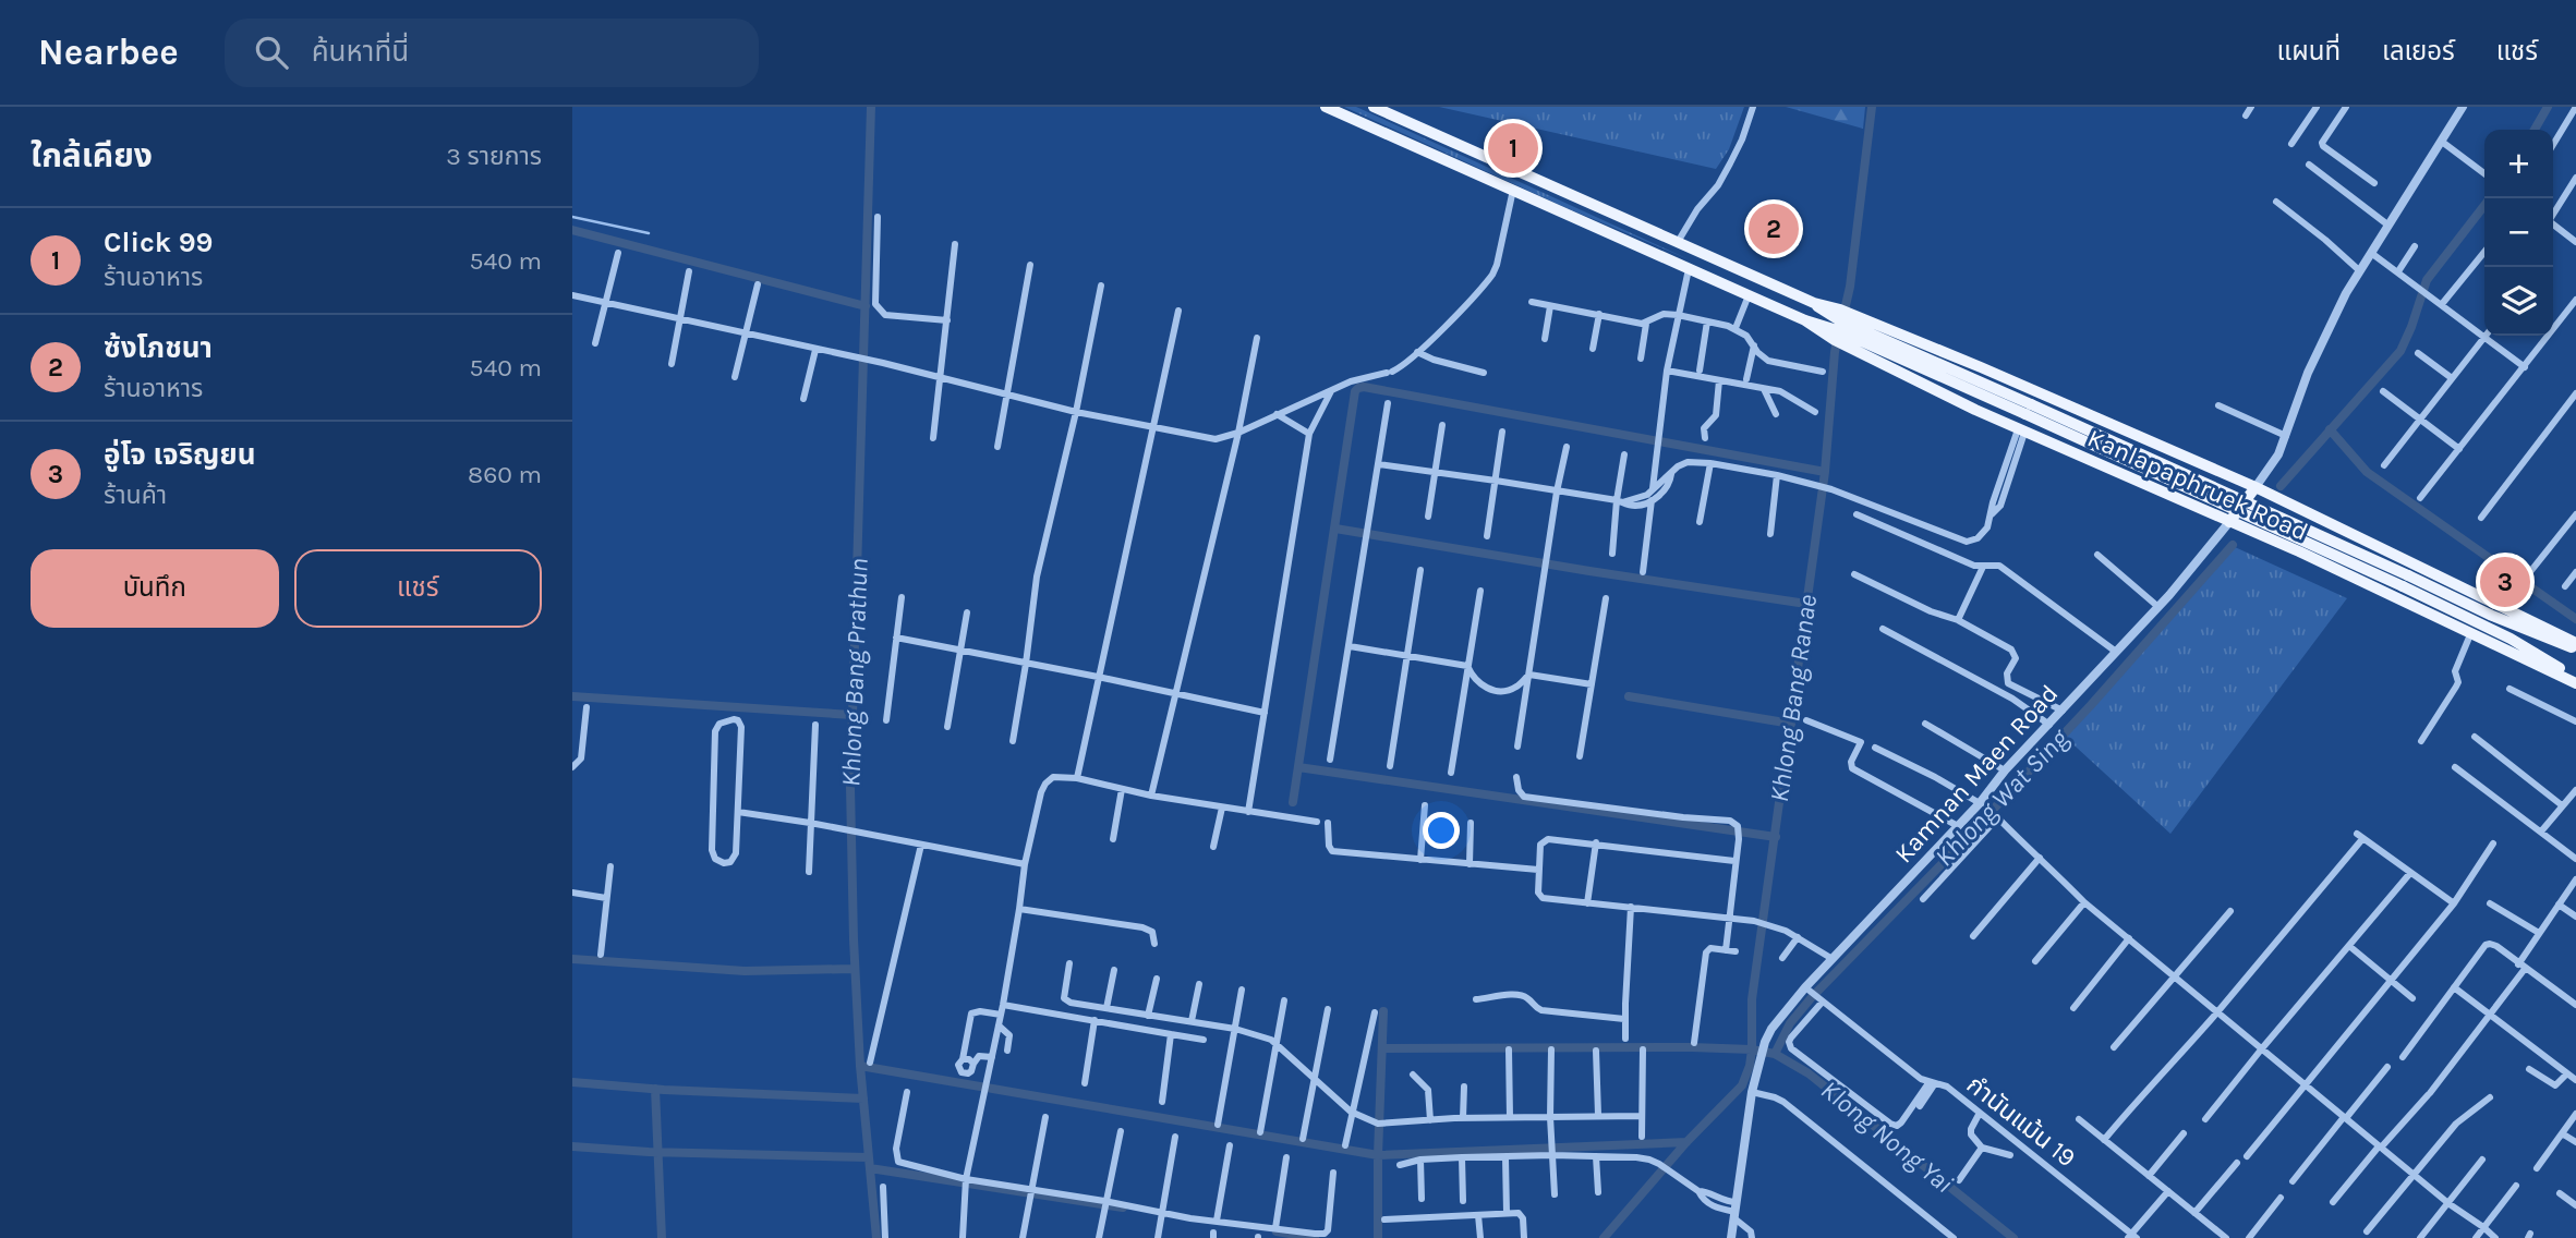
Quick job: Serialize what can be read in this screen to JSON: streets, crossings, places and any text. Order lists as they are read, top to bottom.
{
  "streets": {
    "main road": ["Kanlapaphruek Road"],
    "street": ["Kamnan Maen Road", "กำนันแม้น 19"]
  },
  "crossings": [
    ["Kanlapaphruek Road", "Kamnan Maen Road"],
    ["Kamnan Maen Road", "กำนันแม้น 19"]
  ],
  "water": [
    "Khlong Bang Prathun",
    "Khlong Bang Ranae",
    "Khlong Wat Sing",
    "Klong Nong Yai"
  ],
  "page": {
    "header": "Nearbee",
    "search": "ค้นหาที่นี่",
    "nav": ["แผนที่", "เลเยอร์", "แชร์"],
    "heading": ["ใกล้เคียง", "3 รายการ"],
    "pins": ["1", "2", "3"],
    "map_buttons": ["+", "−"],
    "list": [
      {
        "mark": "1",
        "name": "Click 99",
        "note": "ร้านอาหาร",
        "value": "540 m"
      },
      {
        "mark": "2",
        "name": "ซ้งโภชนา",
        "note": "ร้านอาหาร",
        "value": "540 m"
      },
      {
        "mark": "3",
        "name": "อู่โจ เจริญยน",
        "note": "ร้านค้า",
        "value": "860 m"
      }
    ],
    "buttons": ["บันทึก", "แชร์"]
  }
}
